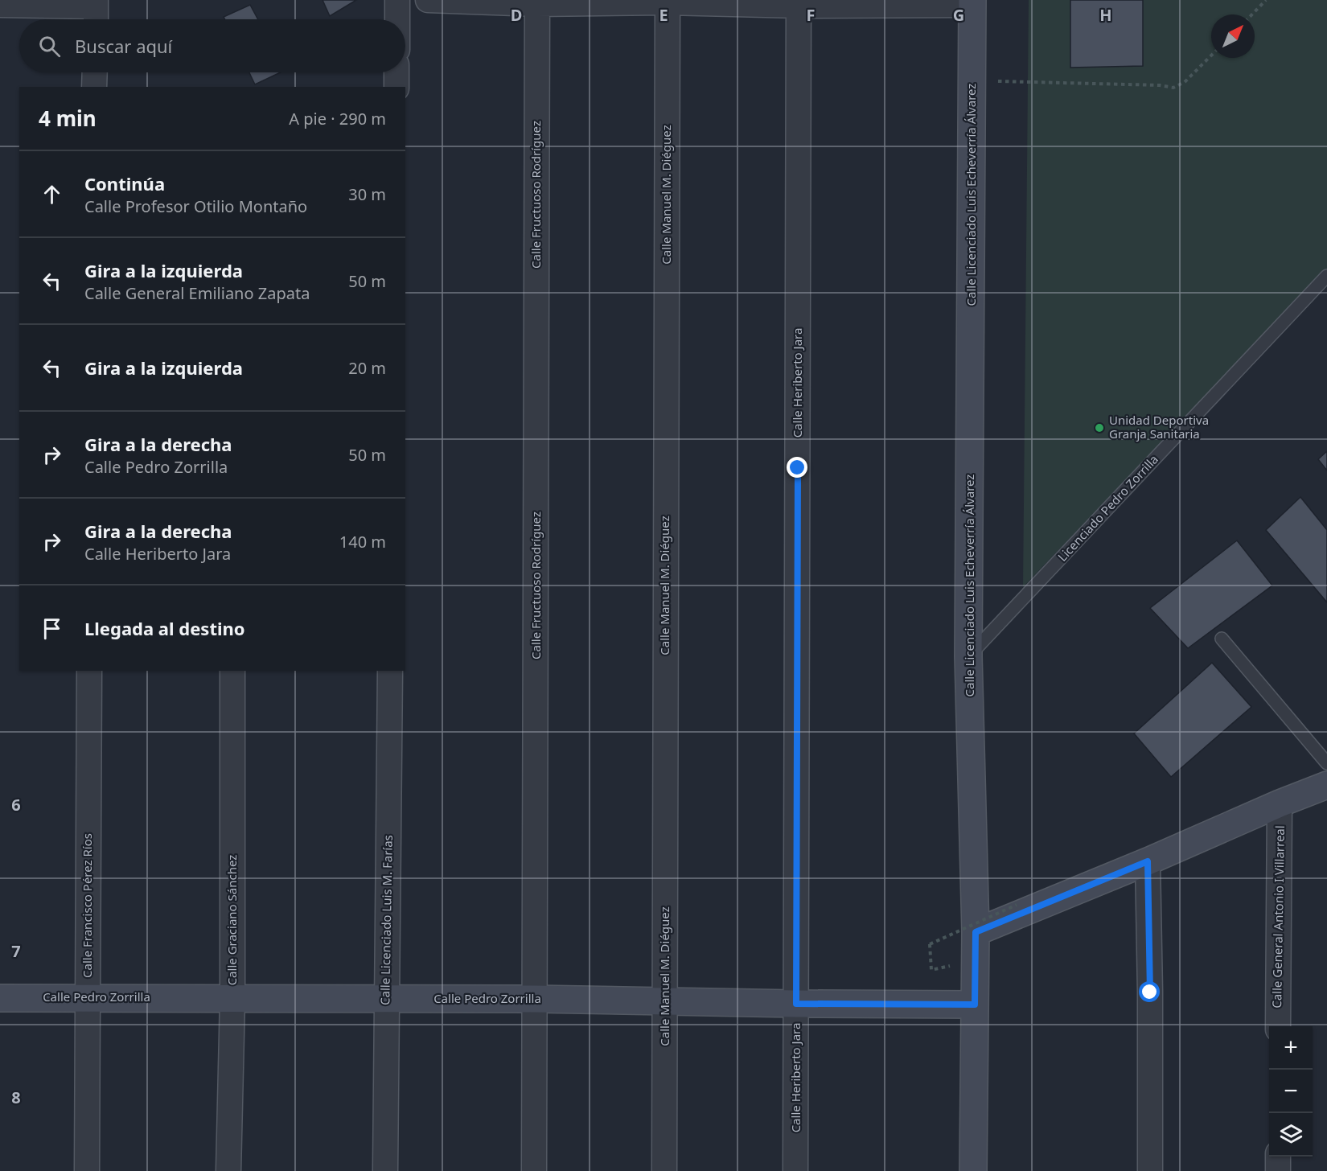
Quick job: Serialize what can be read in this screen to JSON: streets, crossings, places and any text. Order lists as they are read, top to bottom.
{
  "streets": {
    "street": [
      "Calle Fructuoso Rodríguez",
      "Calle Manuel M. Diéguez",
      "Calle Licenciado Luis Echeverría Álvarez",
      "Calle Heriberto Jara",
      "Calle Francisco Pérez Ríos",
      "Calle General Antonio I Villarreal",
      "Calle Graciano Sánchez",
      "Calle Licenciado Luis M. Farías",
      "Calle Pedro Zorrilla"
    ],
    "lane": ["Licenciado Pedro Zorrilla"]
  },
  "crossings": [
    ["Calle Fructuoso Rodríguez", "Calle Pedro Zorrilla"],
    ["Calle Manuel M. Diéguez", "Calle Pedro Zorrilla"],
    ["Calle Licenciado Luis Echeverría Álvarez", "Licenciado Pedro Zorrilla"],
    ["Calle Licenciado Luis Echeverría Álvarez", "Calle Pedro Zorrilla"],
    ["Calle Heriberto Jara", "Calle Pedro Zorrilla"],
    ["Calle Francisco Pérez Ríos", "Calle Pedro Zorrilla"],
    ["Calle Graciano Sánchez", "Calle Pedro Zorrilla"],
    ["Calle Licenciado Luis M. Farías", "Calle Pedro Zorrilla"]
  ],
  "places": ["Unidad Deportiva Granja Sanitaria"],
  "north": "top right",
  "page": {
    "search": "Buscar aquí",
    "heading": ["4 min", "A pie · 290 m"],
    "list": [
      ["Continúa", "Calle Profesor Otilio Montaño", "30 m"],
      ["Gira a la izquierda", "Calle General Emiliano Zapata", "50 m"],
      ["Gira a la izquierda", "20 m"],
      ["Gira a la derecha", "Calle Pedro Zorrilla", "50 m"],
      ["Gira a la derecha", "Calle Heriberto Jara", "140 m"],
      "Llegada al destino"
    ],
    "map_buttons": ["+", "−"]
  },
  "grid": {
    "columns": [
      "D",
      "E",
      "F",
      "G",
      "H"
    ],
    "rows": ["6", "7", "8"]
  }
}
